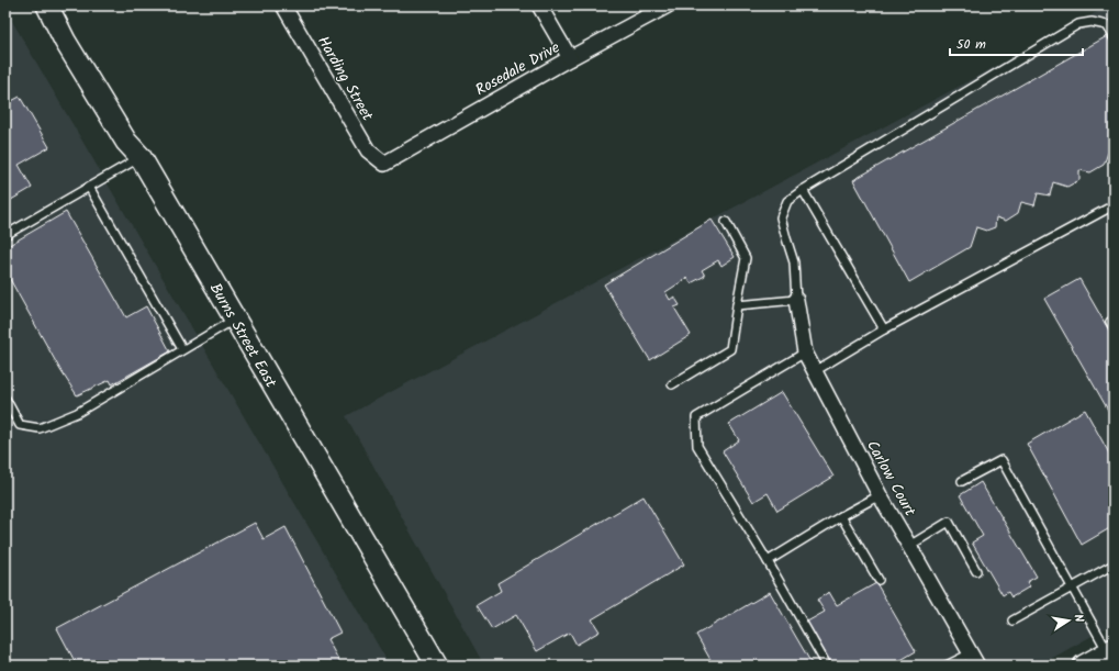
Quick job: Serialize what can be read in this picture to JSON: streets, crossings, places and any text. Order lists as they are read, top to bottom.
{
  "streets": {
    "street": [
      "Rosedale Drive",
      "Harding Street",
      "Burns Street East",
      "Carlow Court"
    ]
  },
  "crossings": [
    ["Rosedale Drive", "Harding Street"]
  ],
  "scale_bar": "50 m",
  "north": "right"
}
